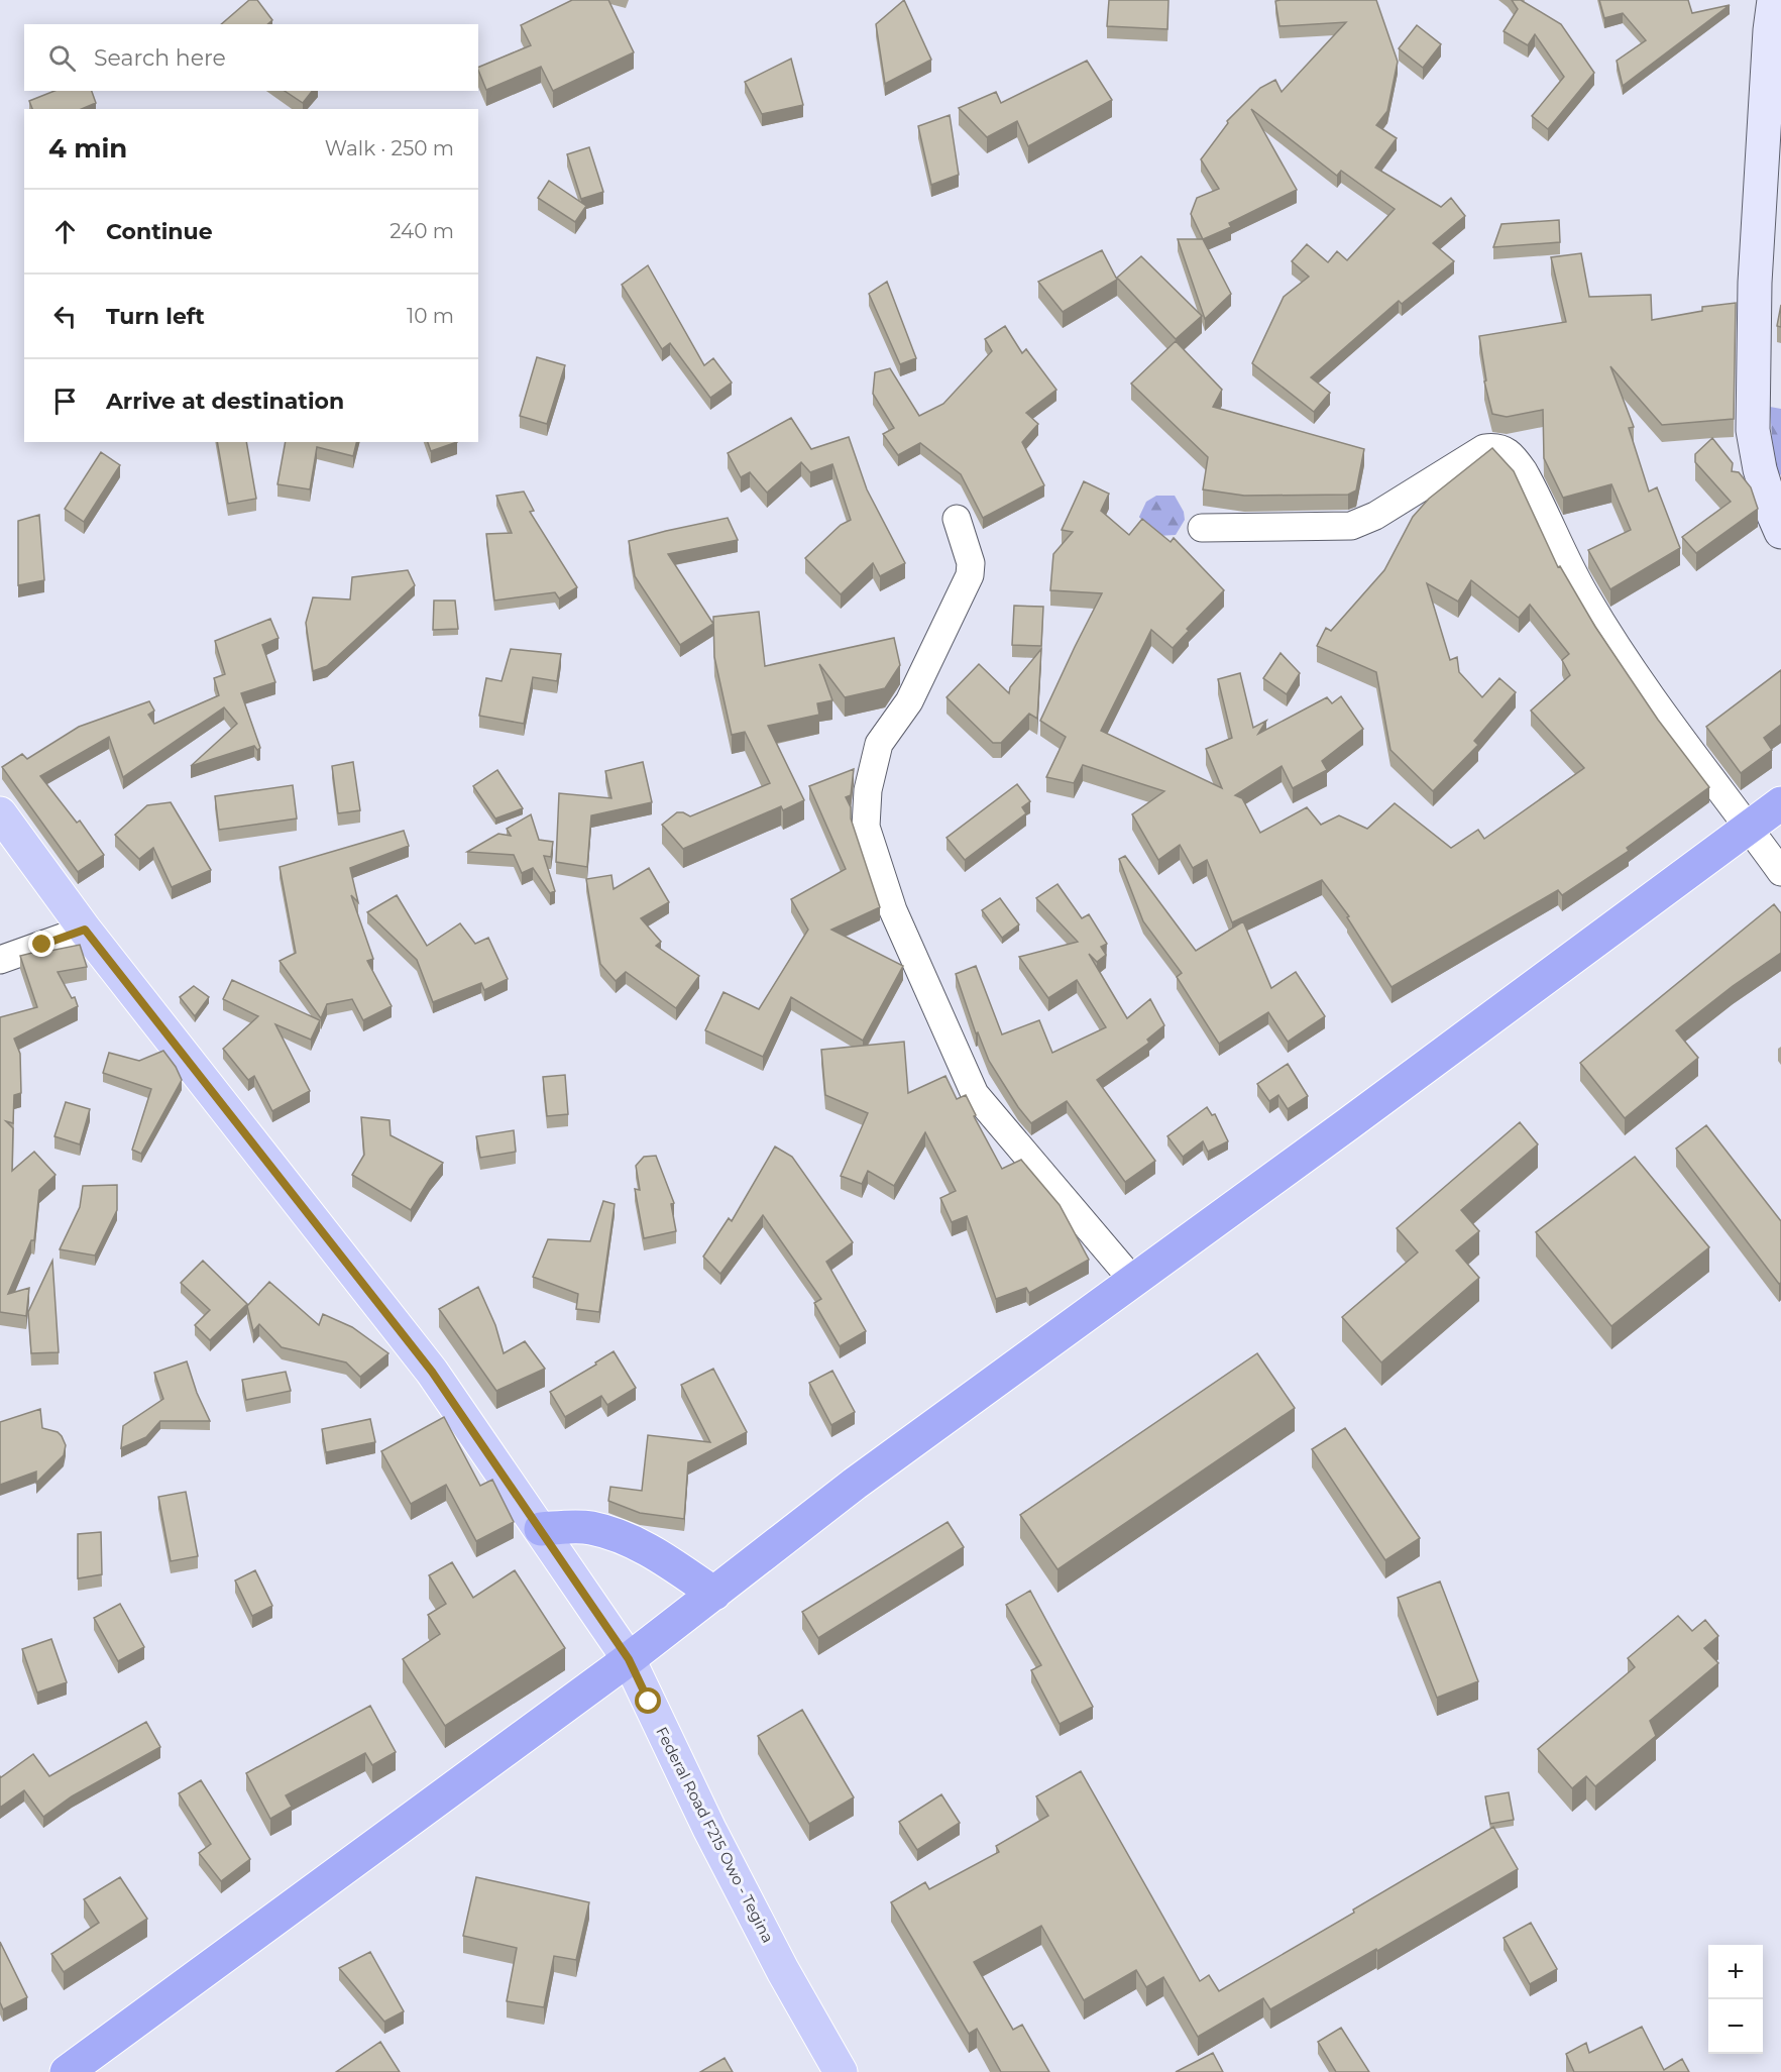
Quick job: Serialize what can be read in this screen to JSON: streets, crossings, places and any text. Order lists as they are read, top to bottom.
{
  "streets": {
    "main road": ["Federal Road F215 Owo - Tegina"]
  },
  "page": {
    "search": "Search here",
    "heading": ["4 min", "Walk · 250 m"],
    "list": [
      ["Continue", "240 m"],
      ["Turn left", "10 m"],
      "Arrive at destination"
    ],
    "map_buttons": ["+", "−"]
  }
}
